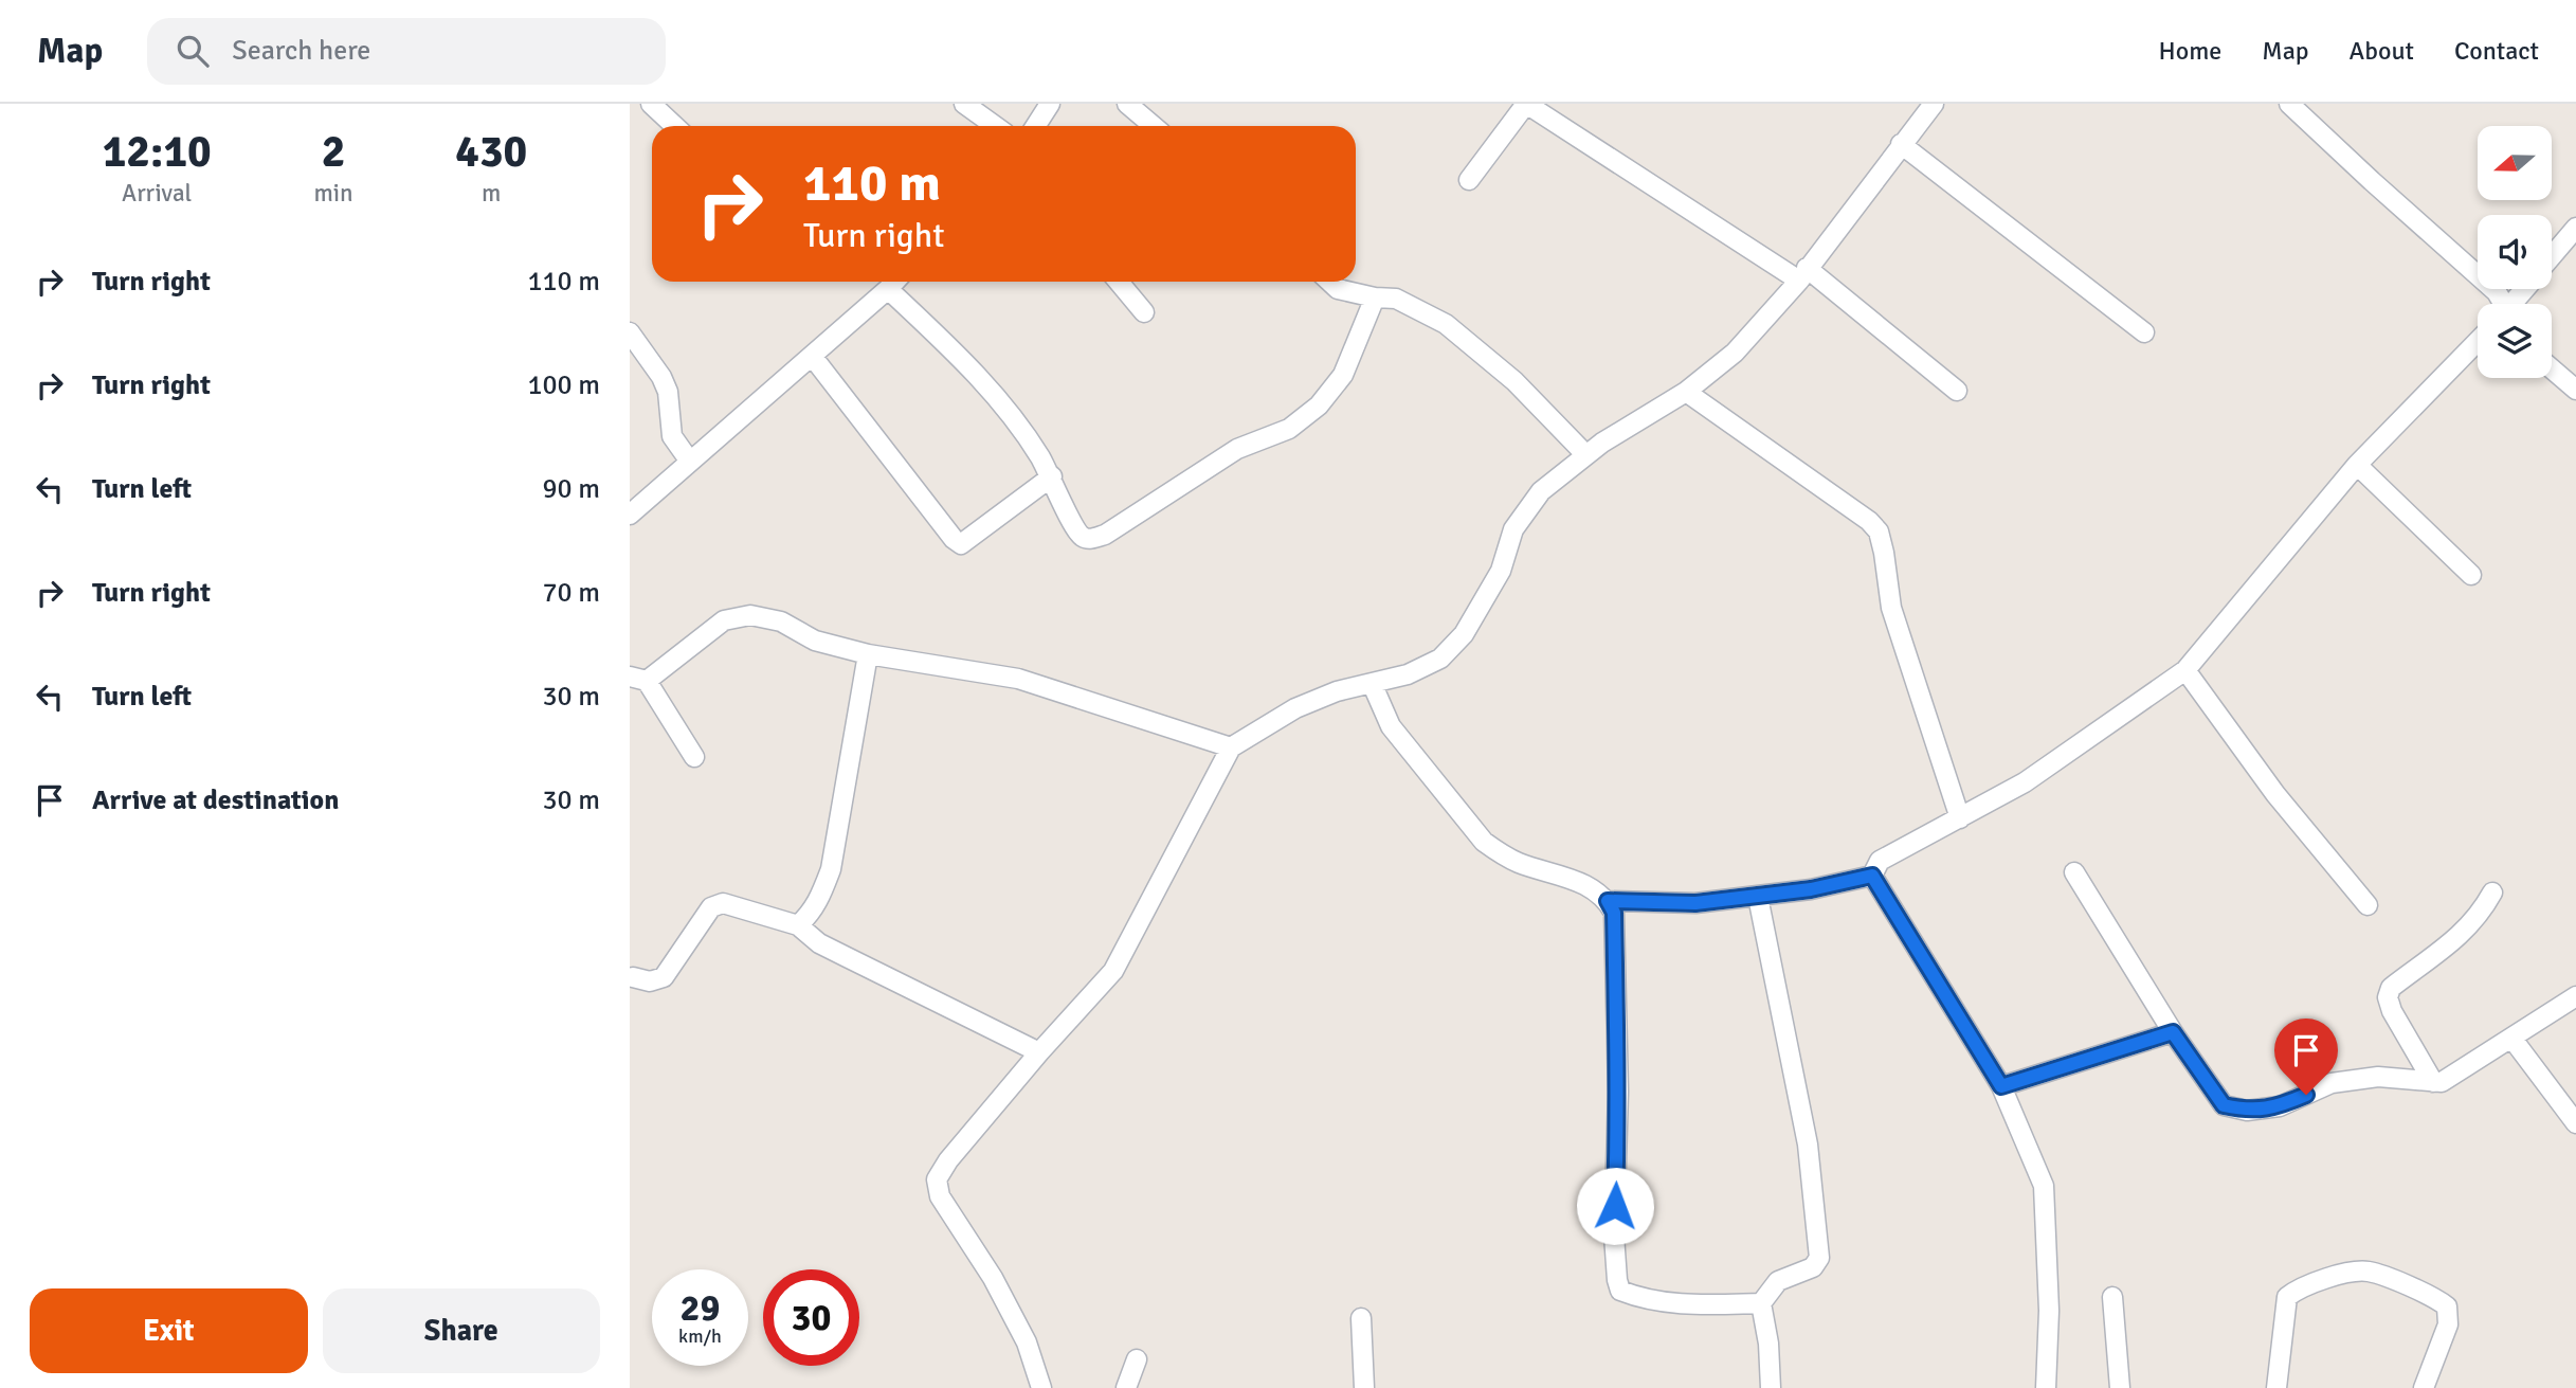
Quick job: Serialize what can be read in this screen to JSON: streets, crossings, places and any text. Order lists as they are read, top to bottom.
{
  "north": "left",
  "page": {
    "header": "Map",
    "search": "Search here",
    "nav": [
      "Home",
      "Map",
      "About",
      "Contact"
    ],
    "eta": [
      "12:10",
      "Arrival",
      "2",
      "min",
      "430",
      "m"
    ],
    "turn": ["110 m", "Turn right"],
    "list": [
      {
        "name": "Turn right",
        "value": "110 m"
      },
      {
        "name": "Turn right",
        "value": "100 m"
      },
      {
        "name": "Turn left",
        "value": "90 m"
      },
      {
        "name": "Turn right",
        "value": "70 m"
      },
      {
        "name": "Turn left",
        "value": "30 m"
      },
      {
        "name": "Arrive at destination",
        "value": "30 m"
      }
    ],
    "speed": "29 km/h",
    "limit": "30",
    "buttons": ["Exit", "Share"]
  }
}
